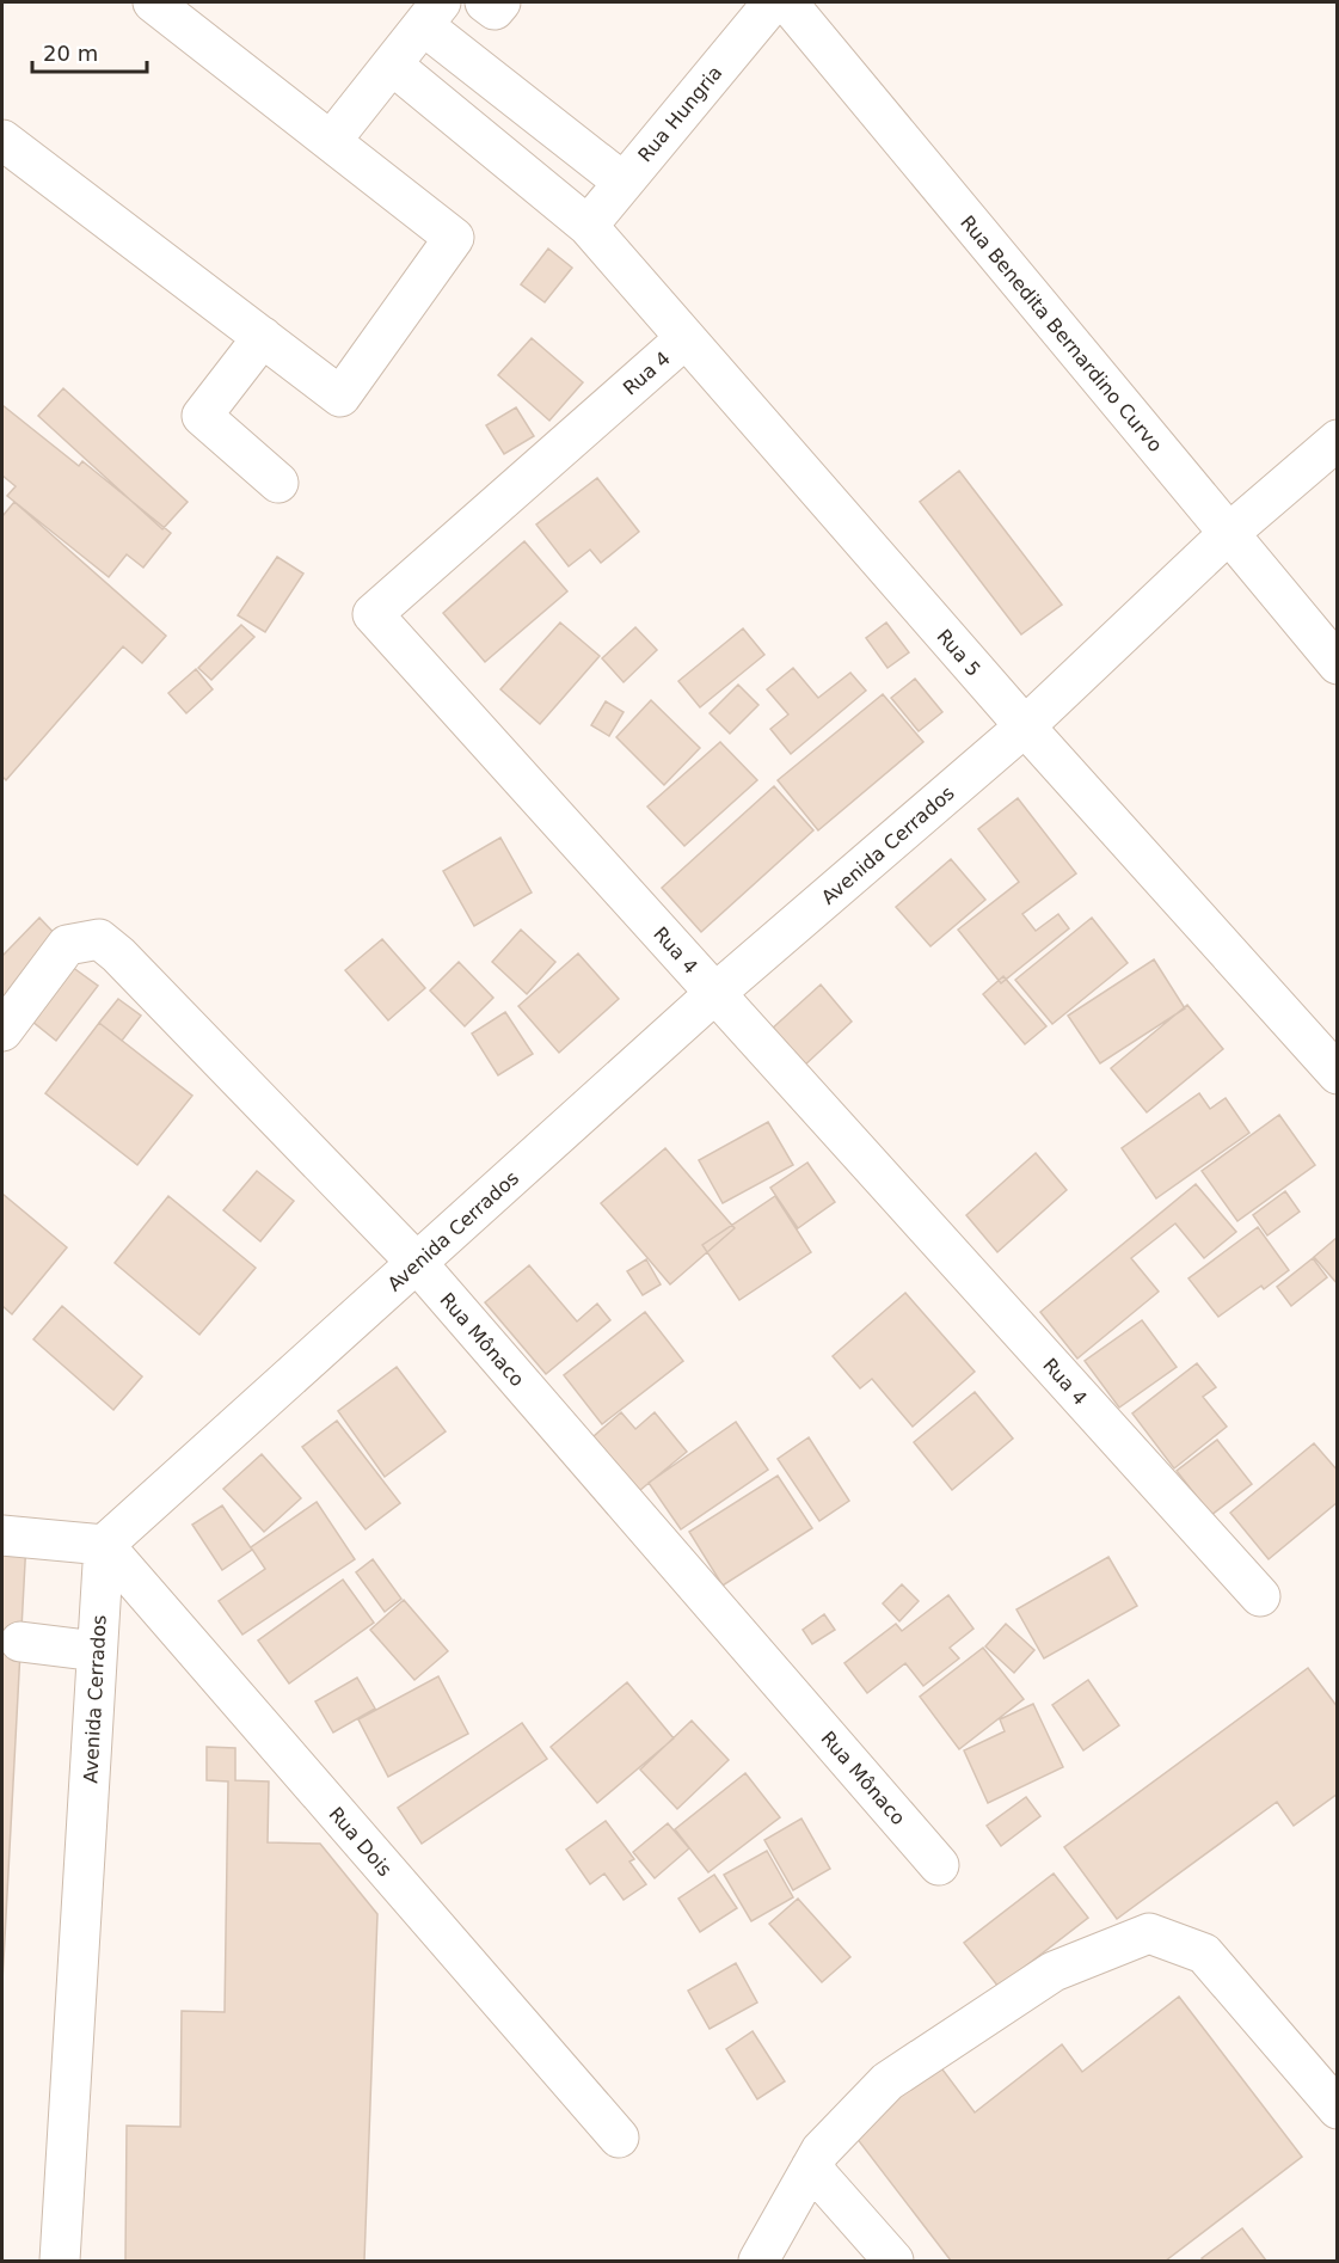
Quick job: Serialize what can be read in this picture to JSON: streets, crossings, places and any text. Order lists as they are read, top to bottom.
{
  "streets": {
    "street": [
      "Rua Hungria",
      "Rua Benedita Bernardino Curvo",
      "Rua 4",
      "Rua 5",
      "Avenida Cerrados",
      "Rua Mônaco",
      "Rua Dois"
    ]
  },
  "crossings": [
    ["Rua Hungria", "Rua 5"],
    ["Rua Benedita Bernardino Curvo", "Avenida Cerrados"],
    ["Rua 4", "Rua 5"],
    ["Rua 4", "Avenida Cerrados"],
    ["Rua 5", "Avenida Cerrados"],
    ["Avenida Cerrados", "Rua Mônaco"],
    ["Avenida Cerrados", "Rua Dois"]
  ],
  "scale_bar": "20 m"
}
